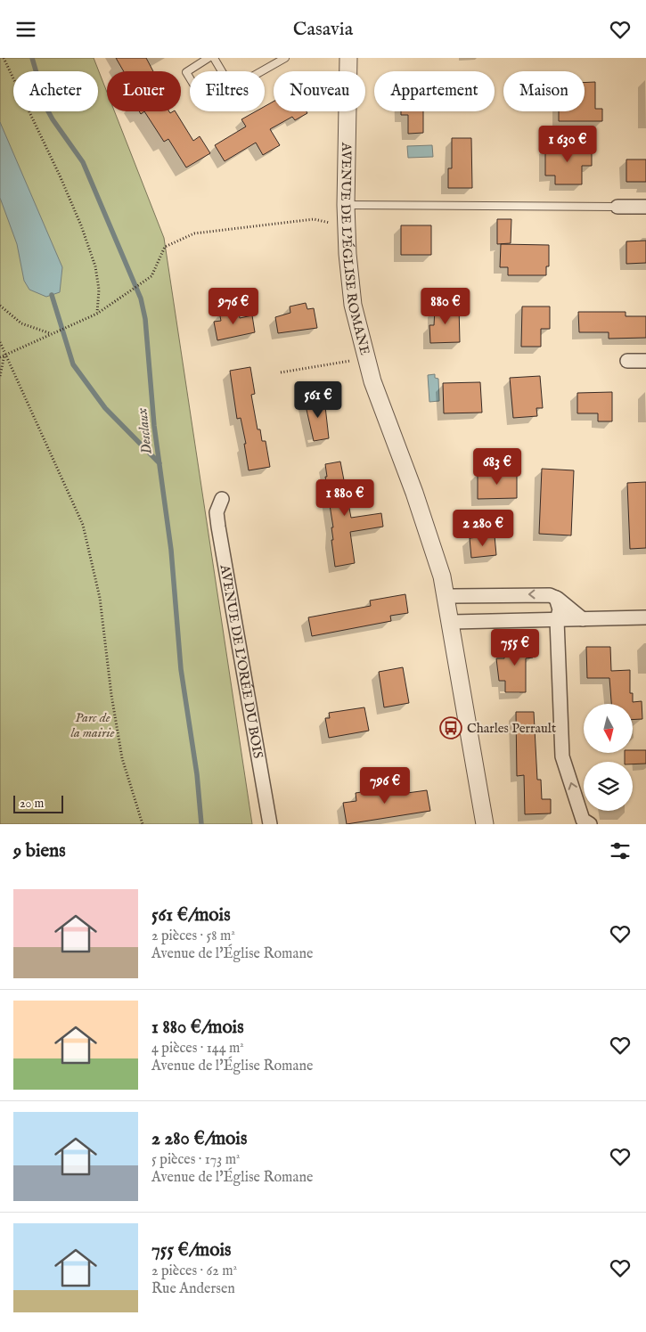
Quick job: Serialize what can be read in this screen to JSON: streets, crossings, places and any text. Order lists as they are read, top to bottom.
{
  "streets": {
    "street": ["AVENUE DE L'ÉGLISE ROMANE", "AVENUE DE L'ORÉE DU BOIS"]
  },
  "water": ["Desclaux"],
  "parks": ["Parc de la mairie"],
  "places": {
    "bus stop": ["Charles Perrault"]
  },
  "scale_bar": "20 m",
  "north": "bottom",
  "page": {
    "header": "Casavia",
    "chip": [
      "Acheter",
      "Louer",
      "Filtres",
      "Nouveau",
      "Appartement",
      "Maison"
    ],
    "price": [
      "1 630 €",
      "976 €",
      "880 €",
      "561 €",
      "683 €",
      "1 880 €",
      "2 280 €",
      "755 €",
      "796 €"
    ],
    "scale": "20 m",
    "heading": "9 biens",
    "list": [
      {
        "name": "561 €/mois",
        "note": "2 pièces · 58 m² · Avenue de l'Église Romane"
      },
      {
        "name": "1 880 €/mois",
        "note": "4 pièces · 144 m² · Avenue de l'Église Romane"
      },
      {
        "name": "2 280 €/mois",
        "note": "5 pièces · 173 m² · Avenue de l'Église Romane"
      },
      {
        "name": "755 €/mois",
        "note": "2 pièces · 62 m² · Rue Andersen"
      }
    ]
  }
}
